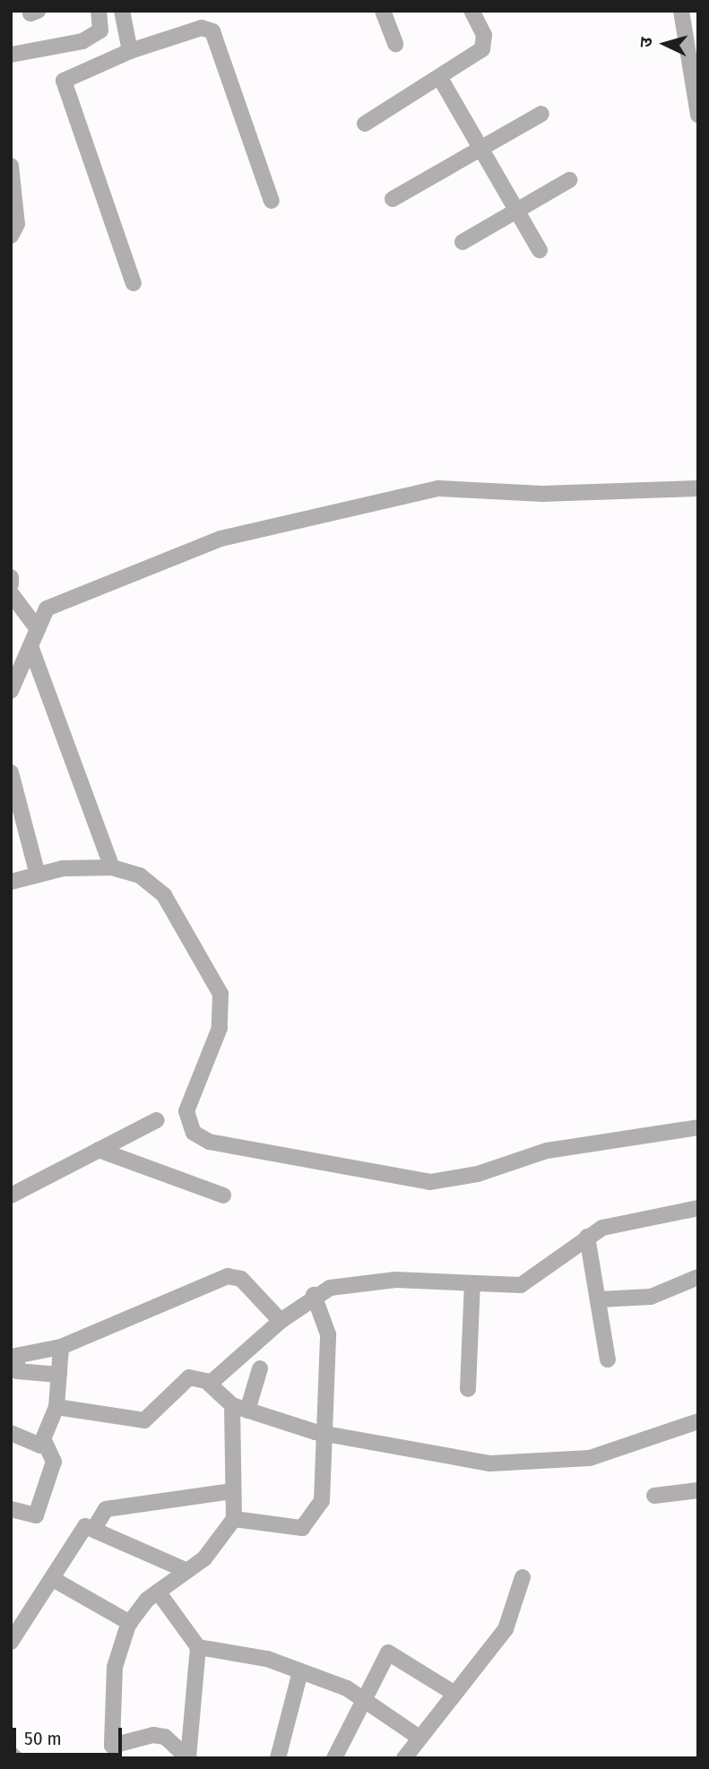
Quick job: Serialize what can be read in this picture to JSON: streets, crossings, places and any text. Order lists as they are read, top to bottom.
{
  "scale_bar": "50 m",
  "north": "left"
}
